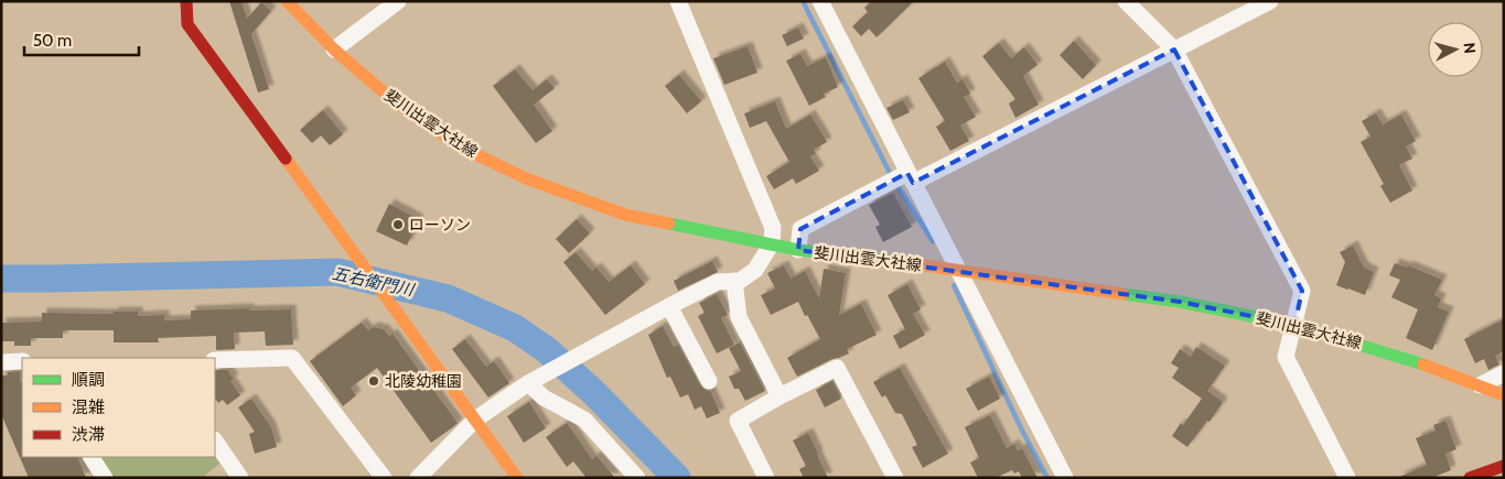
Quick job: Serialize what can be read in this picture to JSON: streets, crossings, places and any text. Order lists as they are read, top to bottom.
{
  "streets": {
    "main road": ["斐川出雲大社線"]
  },
  "water": ["五右衛門川"],
  "places": ["ローソン", "北陵幼稚園"],
  "legend": ["順調", "混雑", "渋滞"],
  "scale_bar": "50 m",
  "north": "right"
}
